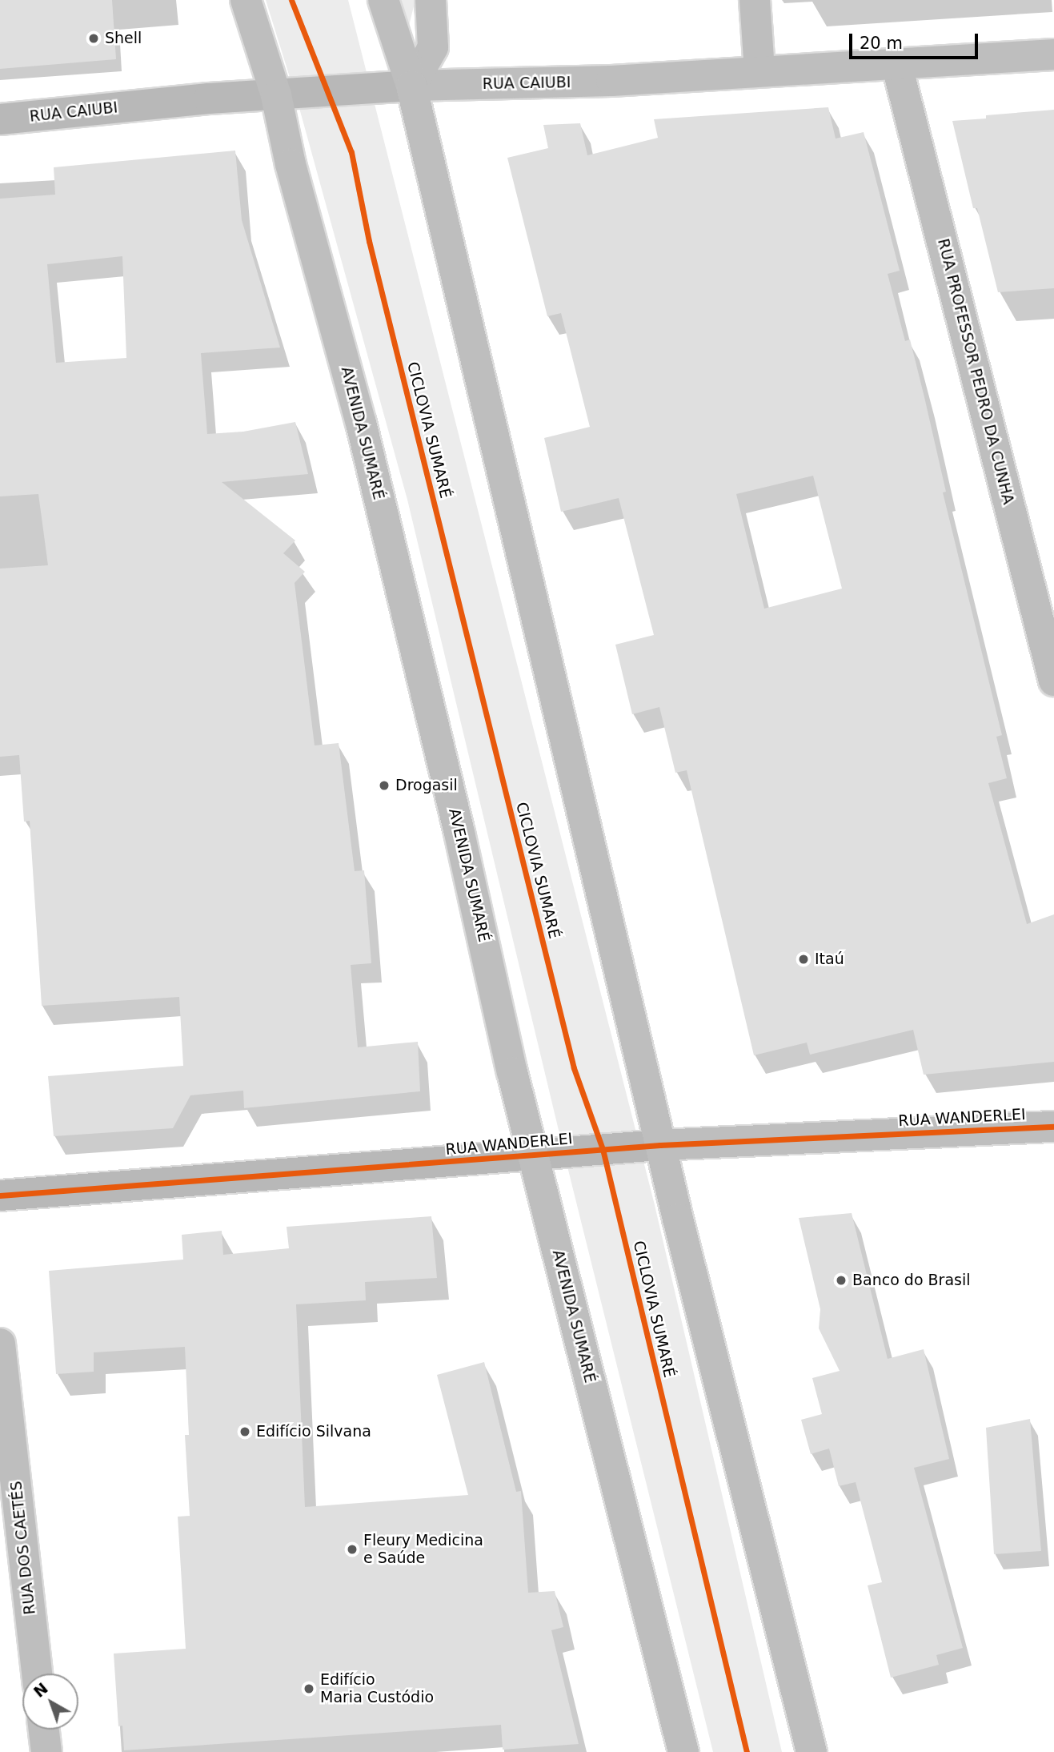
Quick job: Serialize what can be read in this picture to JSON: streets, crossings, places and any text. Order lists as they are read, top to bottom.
{
  "streets": {
    "main road": [
      "RUA CAIUBI",
      "RUA PROFESSOR PEDRO DA CUNHA",
      "AVENIDA SUMARÉ",
      "RUA WANDERLEI",
      "RUA DOS CAETÉS"
    ],
    "cycle path": ["CICLOVIA SUMARÉ"]
  },
  "crossings": [
    ["RUA CAIUBI", "RUA PROFESSOR PEDRO DA CUNHA"],
    ["RUA CAIUBI", "AVENIDA SUMARÉ"],
    ["AVENIDA SUMARÉ", "RUA WANDERLEI"]
  ],
  "places": [
    "Shell",
    "Drogasil",
    "Itaú",
    "Banco do Brasil",
    "Edifício Silvana",
    "Fleury Medicina e Saúde",
    "Edifício Maria Custódio"
  ],
  "scale_bar": "20 m",
  "north": "top left"
}
